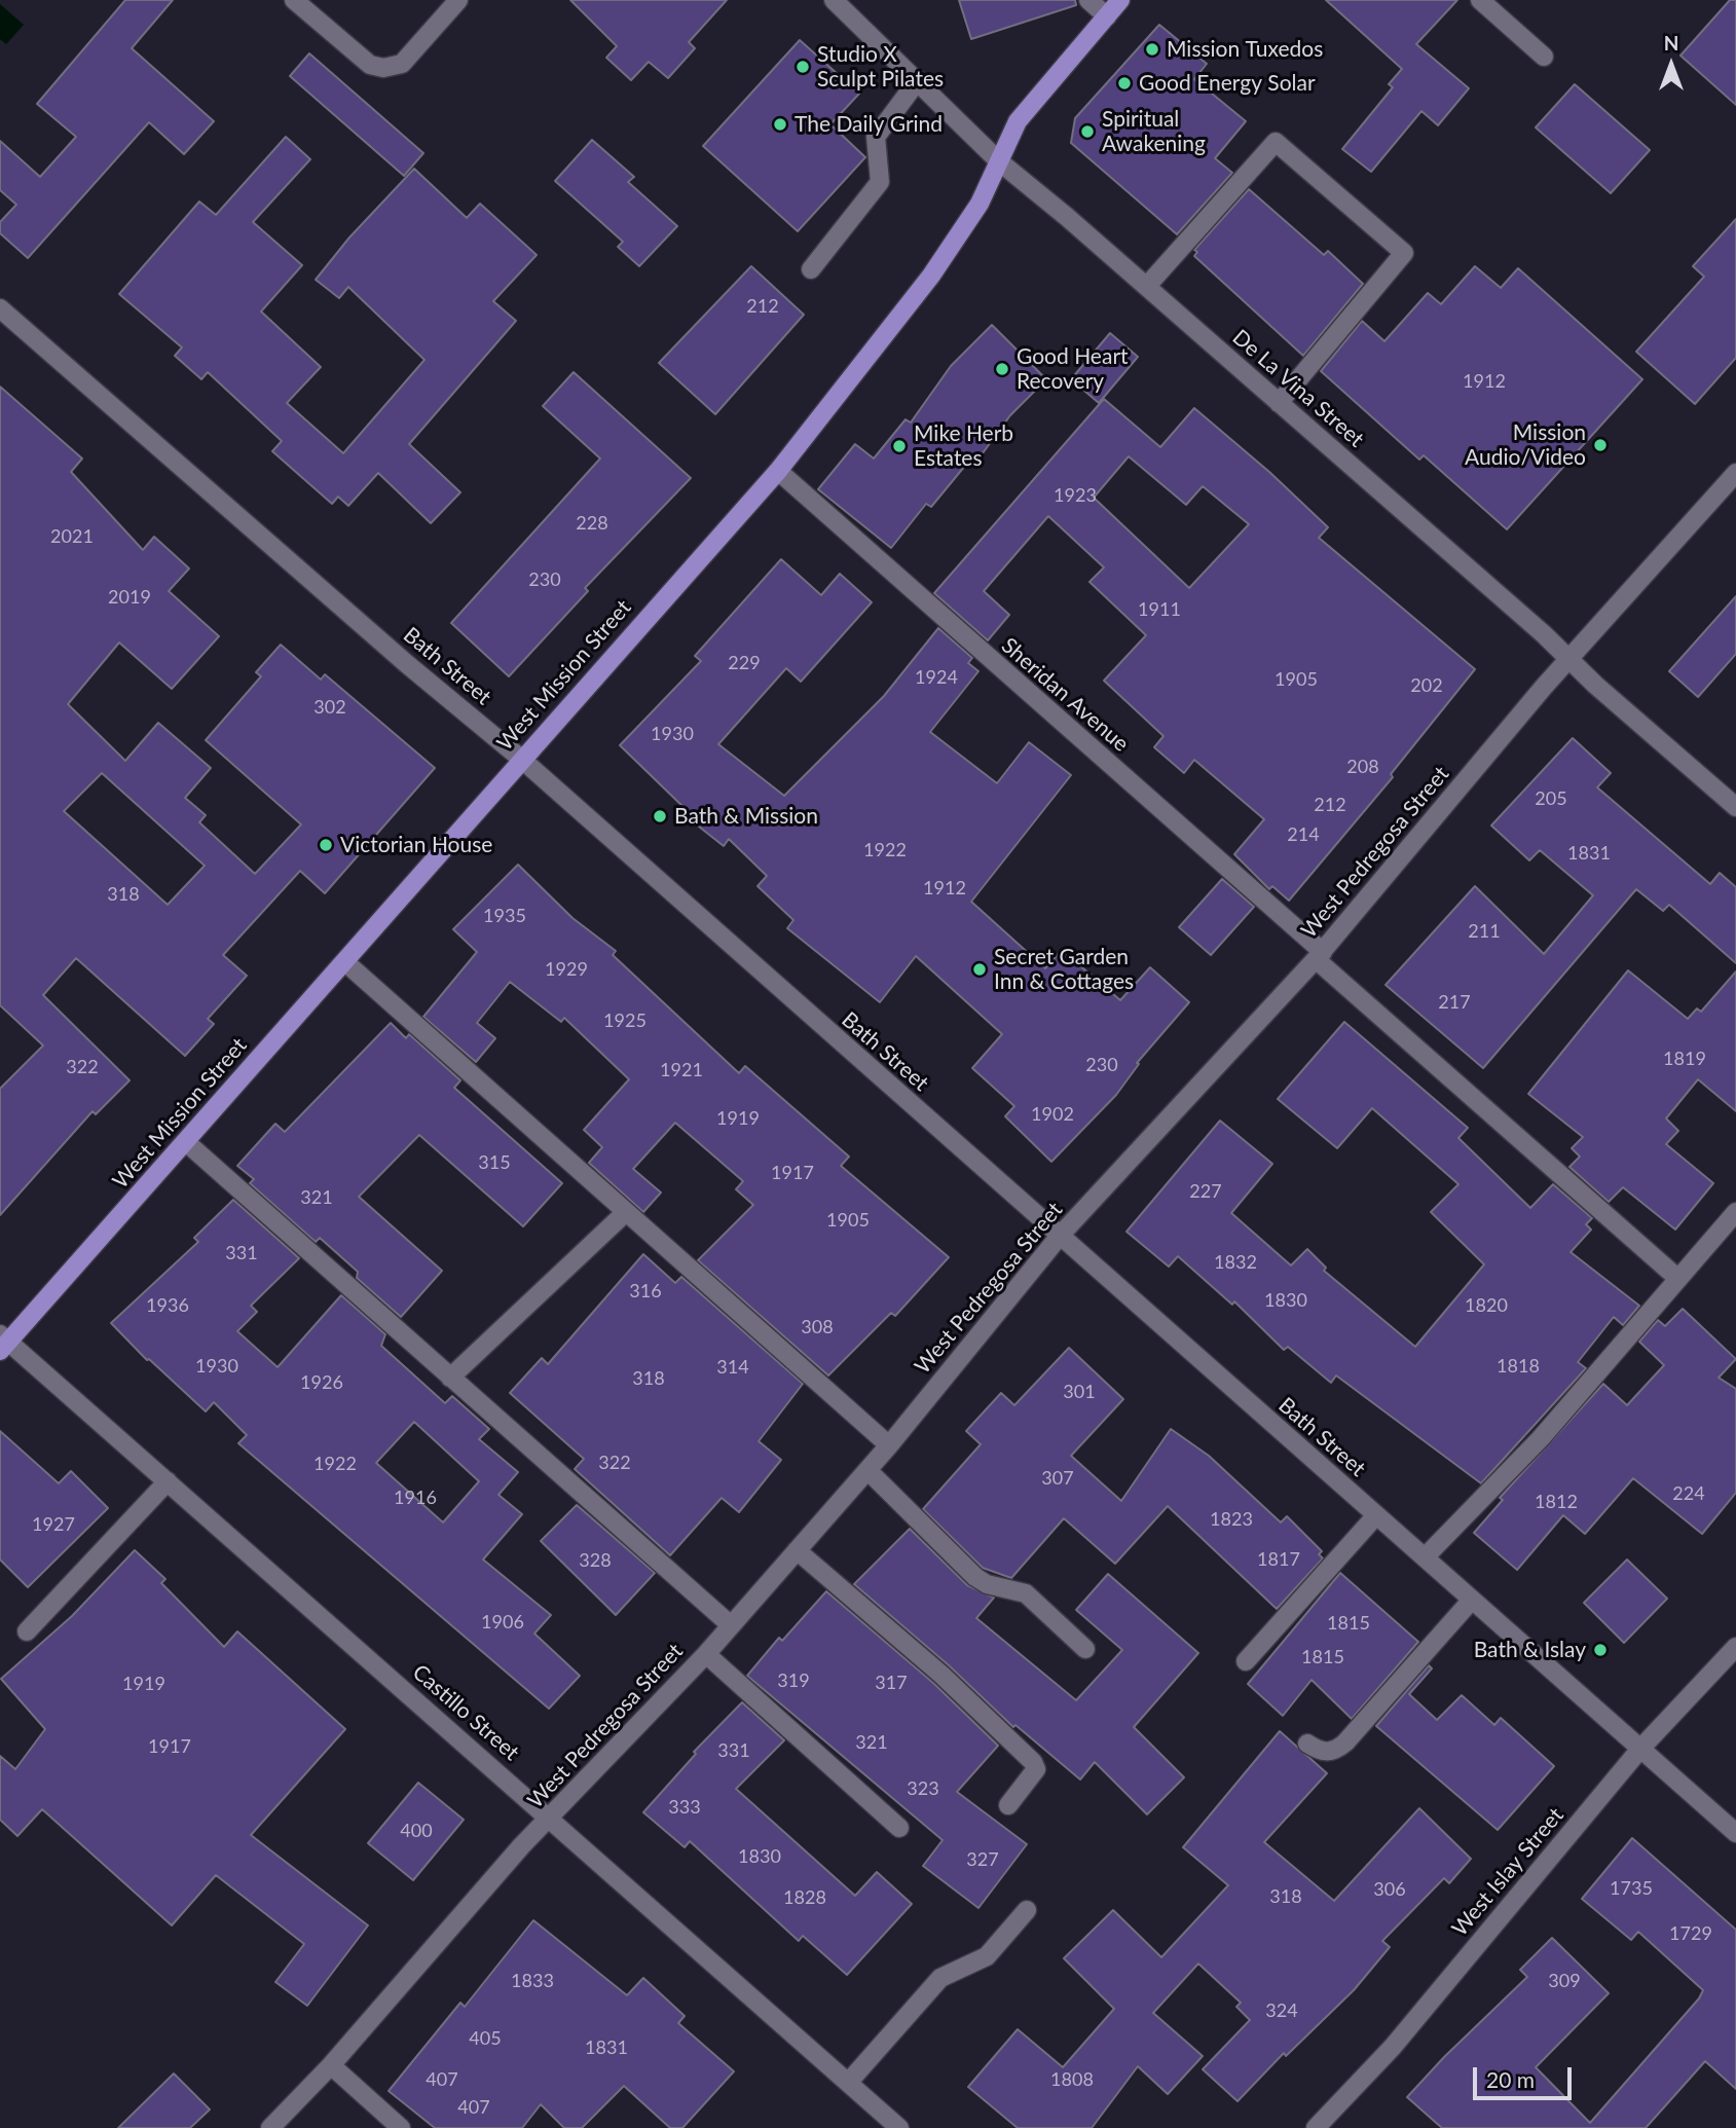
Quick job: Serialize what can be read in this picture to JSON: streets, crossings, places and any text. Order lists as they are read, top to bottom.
{
  "streets": {
    "main road": ["West Mission Street"],
    "street": [
      "De La Vina Street",
      "Bath Street",
      "Sheridan Avenue",
      "West Pedregosa Street",
      "Castillo Street",
      "West Islay Street"
    ]
  },
  "crossings": [
    ["De La Vina Street", "West Mission Street"],
    ["De La Vina Street", "West Pedregosa Street"],
    ["Bath Street", "West Mission Street"],
    ["Bath Street", "West Pedregosa Street"],
    ["Bath Street", "West Islay Street"],
    ["West Mission Street", "Sheridan Avenue"],
    ["West Mission Street", "Castillo Street"],
    ["Sheridan Avenue", "West Pedregosa Street"],
    ["West Pedregosa Street", "Castillo Street"]
  ],
  "places": [
    "Mission Tuxedos",
    "Studio X Sculpt Pilates",
    "Good Energy Solar",
    "The Daily Grind",
    "Spiritual Awakening",
    "Good Heart Recovery",
    "Mission Audio/Video",
    "Mike Herb Estates",
    "Bath & Mission",
    "Victorian House",
    "Secret Garden Inn & Cottages",
    "Bath & Islay"
  ],
  "house_numbers": [
    "212",
    "1912",
    "1923",
    "228",
    "2021",
    "230",
    "2019",
    "1911",
    "229",
    "1924",
    "1905",
    "202",
    "302",
    "1930",
    "208",
    "205",
    "212",
    "214",
    "1922",
    "1831",
    "1912",
    "318",
    "1935",
    "211",
    "1929",
    "217",
    "1925",
    "1819",
    "230",
    "322",
    "1921",
    "1902",
    "1919",
    "315",
    "1917",
    "227",
    "321",
    "1905",
    "331",
    "1832",
    "316",
    "1830",
    "1936",
    "1820",
    "308",
    "1930",
    "1818",
    "314",
    "318",
    "1926",
    "301",
    "322",
    "1922",
    "307",
    "224",
    "1916",
    "1812",
    "1823",
    "1927",
    "1817",
    "328",
    "1906",
    "1815",
    "1815",
    "319",
    "317",
    "1919",
    "321",
    "1917",
    "331",
    "323",
    "333",
    "400",
    "1830",
    "327",
    "1735",
    "306",
    "318",
    "1828",
    "1729",
    "1833",
    "309",
    "324",
    "405",
    "1831",
    "407",
    "1808",
    "407"
  ],
  "scale_bar": "20 m",
  "north": "top"
}
